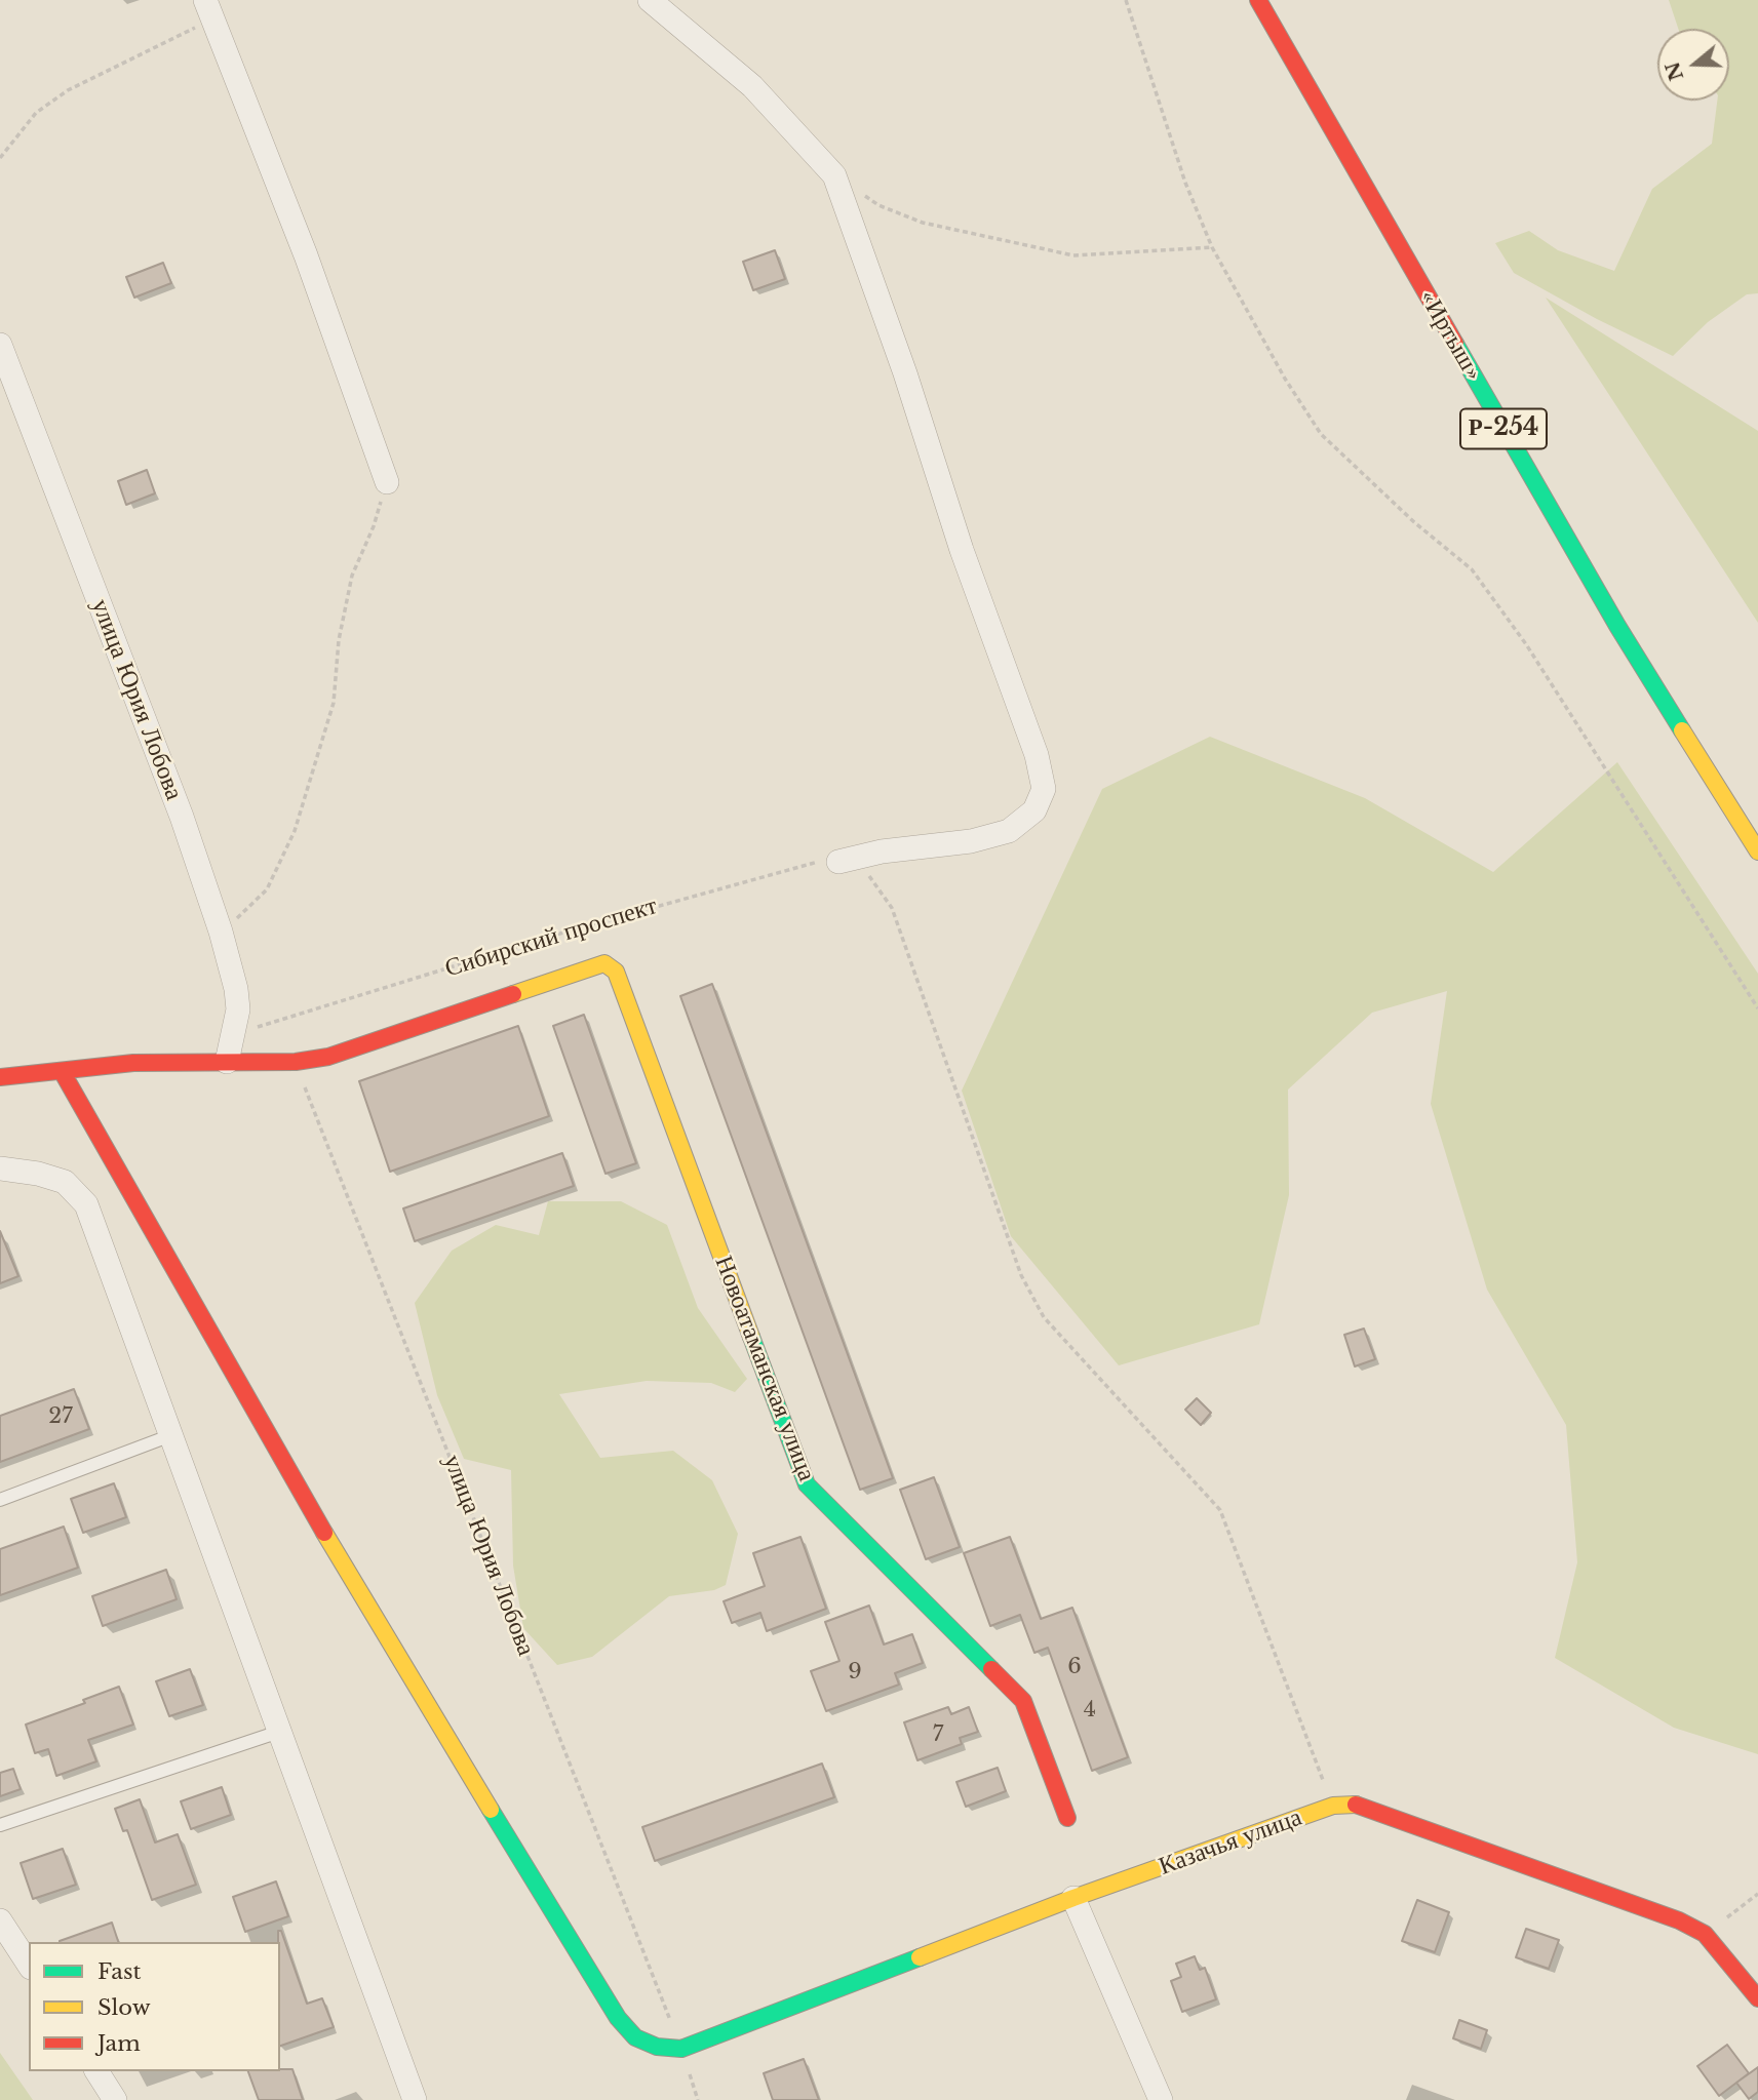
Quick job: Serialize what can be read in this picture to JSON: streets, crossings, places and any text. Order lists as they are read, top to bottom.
{
  "streets": {
    "main road": [
      "«Иртыш»",
      "Р-254",
      "Сибирский проспект",
      "Новоатаманская улица",
      "Казачья улица"
    ],
    "street": ["улица Юрия Лобова"]
  },
  "crossings": [
    ["улица Юрия Лобова", "Сибирский проспект"],
    ["улица Юрия Лобова", "Казачья улица"],
    ["Сибирский проспект", "Новоатаманская улица"]
  ],
  "house_numbers": [
    "27",
    "6",
    "9",
    "4",
    "7"
  ],
  "legend": ["Fast", "Slow", "Jam"],
  "north": "left"
}
